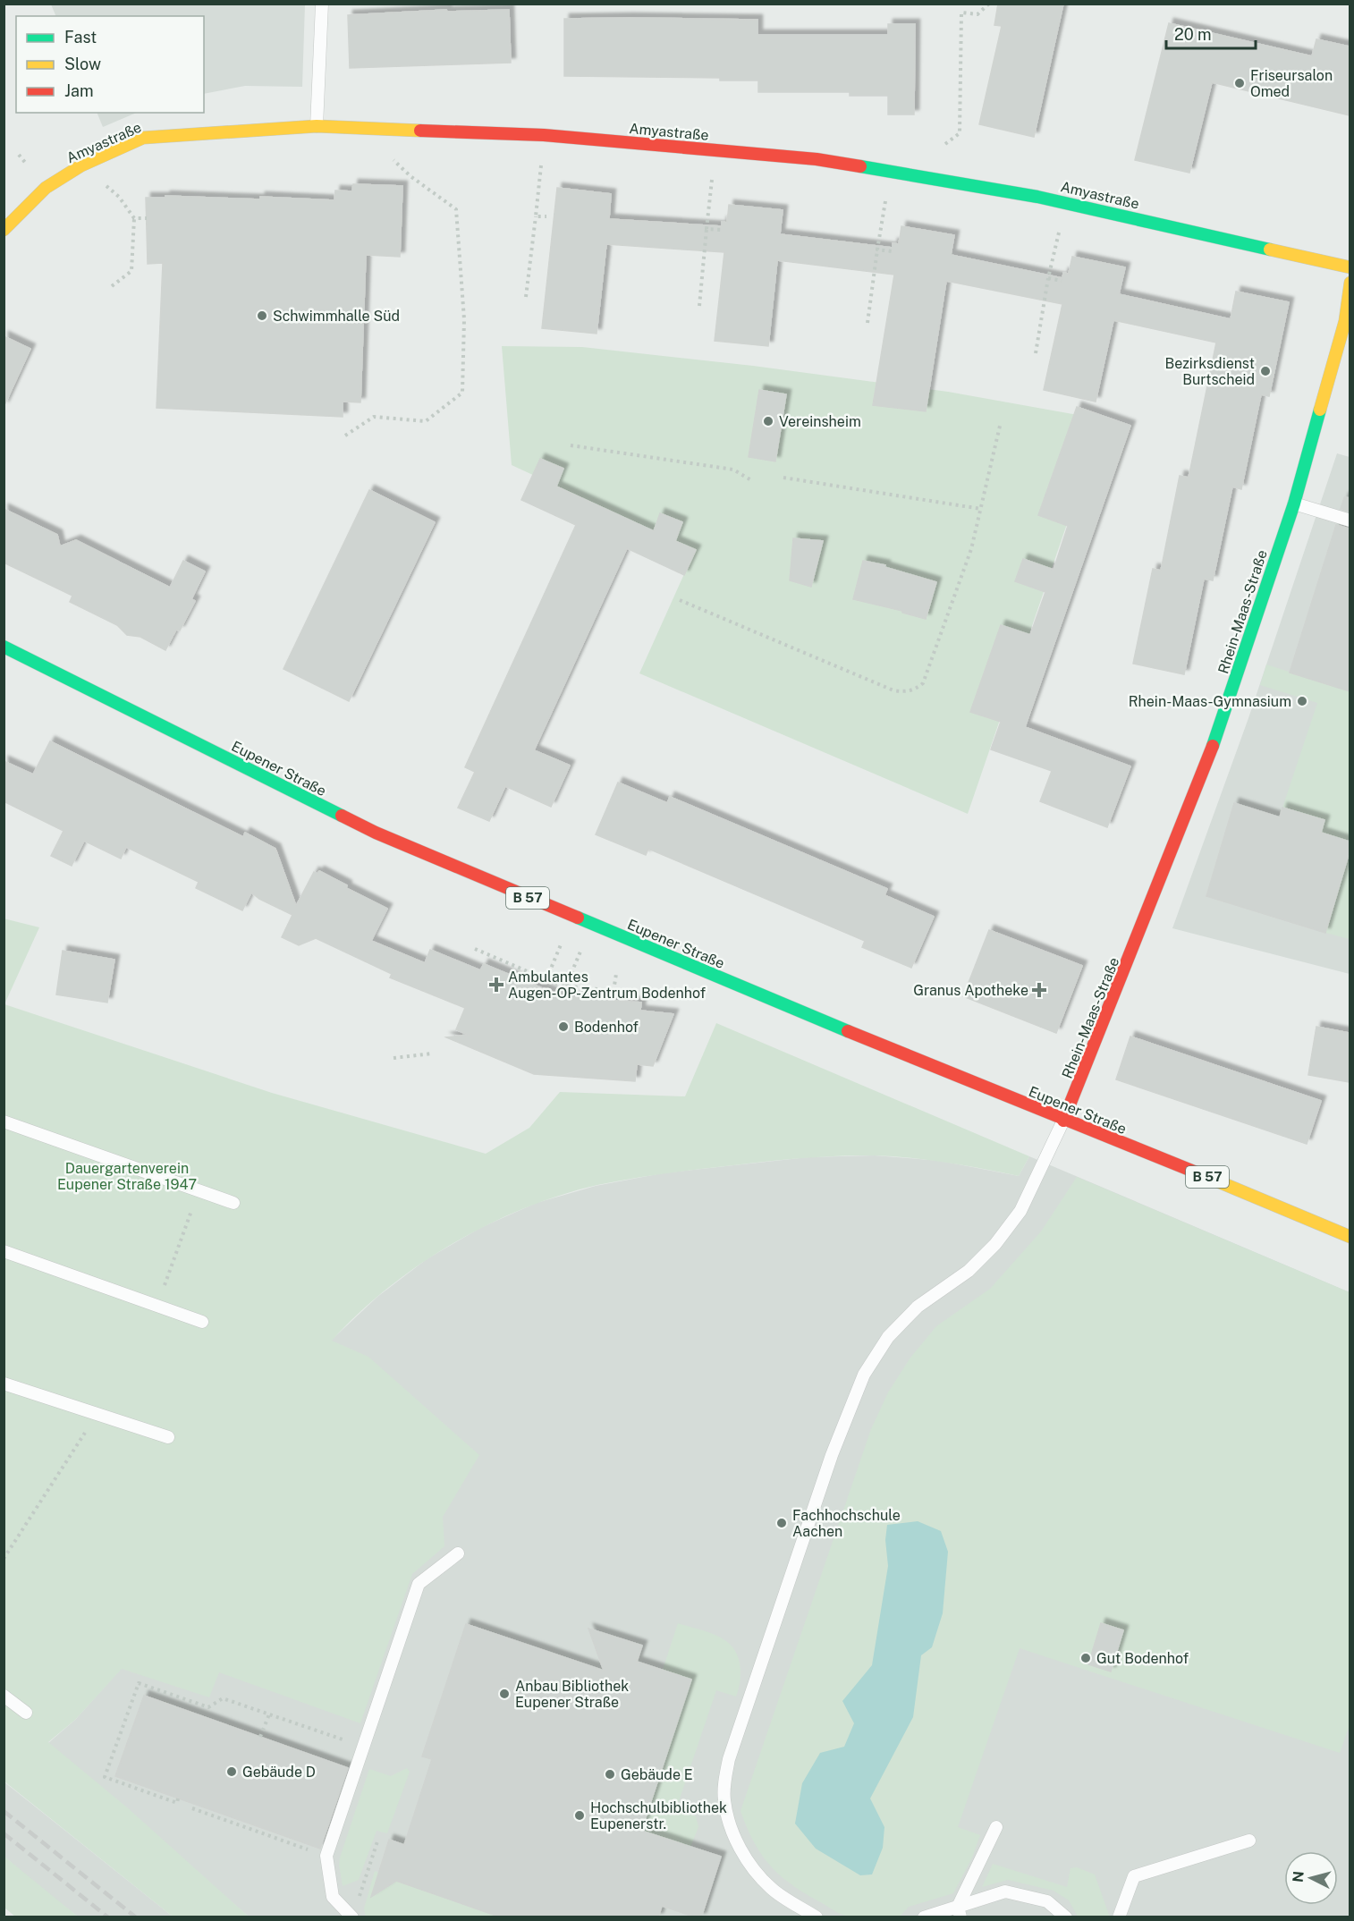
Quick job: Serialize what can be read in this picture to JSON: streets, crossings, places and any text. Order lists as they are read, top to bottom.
{
  "streets": {
    "street": [
      "Amyastraße",
      "Rhein-Maas-Straße",
      "Eupener Straße",
      "B 57"
    ]
  },
  "crossings": [
    ["Rhein-Maas-Straße", "Eupener Straße"]
  ],
  "parks": ["Dauergartenverein Eupener Straße 1947"],
  "places": {
    "other": [
      "Friseursalon Omed",
      "Schwimmhalle Süd",
      "Bezirksdienst Burtscheid",
      "Vereinsheim",
      "Rhein-Maas-Gymnasium",
      "Bodenhof",
      "Fachhochschule Aachen",
      "Gut Bodenhof",
      "Anbau Bibliothek Eupener Straße",
      "Gebäude D",
      "Gebäude E",
      "Hochschulbibliothek Eupenerstr."
    ],
    "health": ["Ambulantes Augen-OP-Zentrum Bodenhof", "Granus Apotheke"]
  },
  "legend": ["Fast", "Slow", "Jam"],
  "scale_bar": "20 m",
  "north": "left"
}
